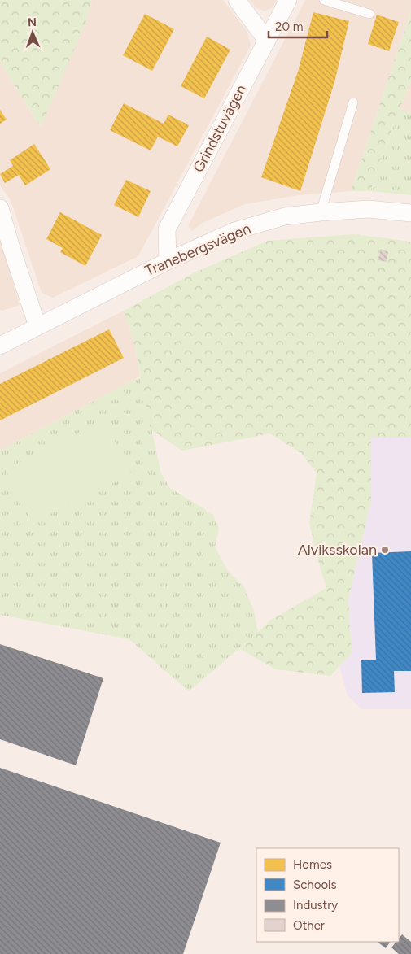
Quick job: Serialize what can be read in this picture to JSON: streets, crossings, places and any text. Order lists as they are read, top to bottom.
{
  "streets": {
    "street": ["Grindstuvägen", "Tranebergsvägen"]
  },
  "crossings": [
    ["Grindstuvägen", "Tranebergsvägen"]
  ],
  "places": ["Alviksskolan"],
  "legend": [
    "Homes",
    "Schools",
    "Industry",
    "Other"
  ],
  "scale_bar": "20 m",
  "north": "top"
}
